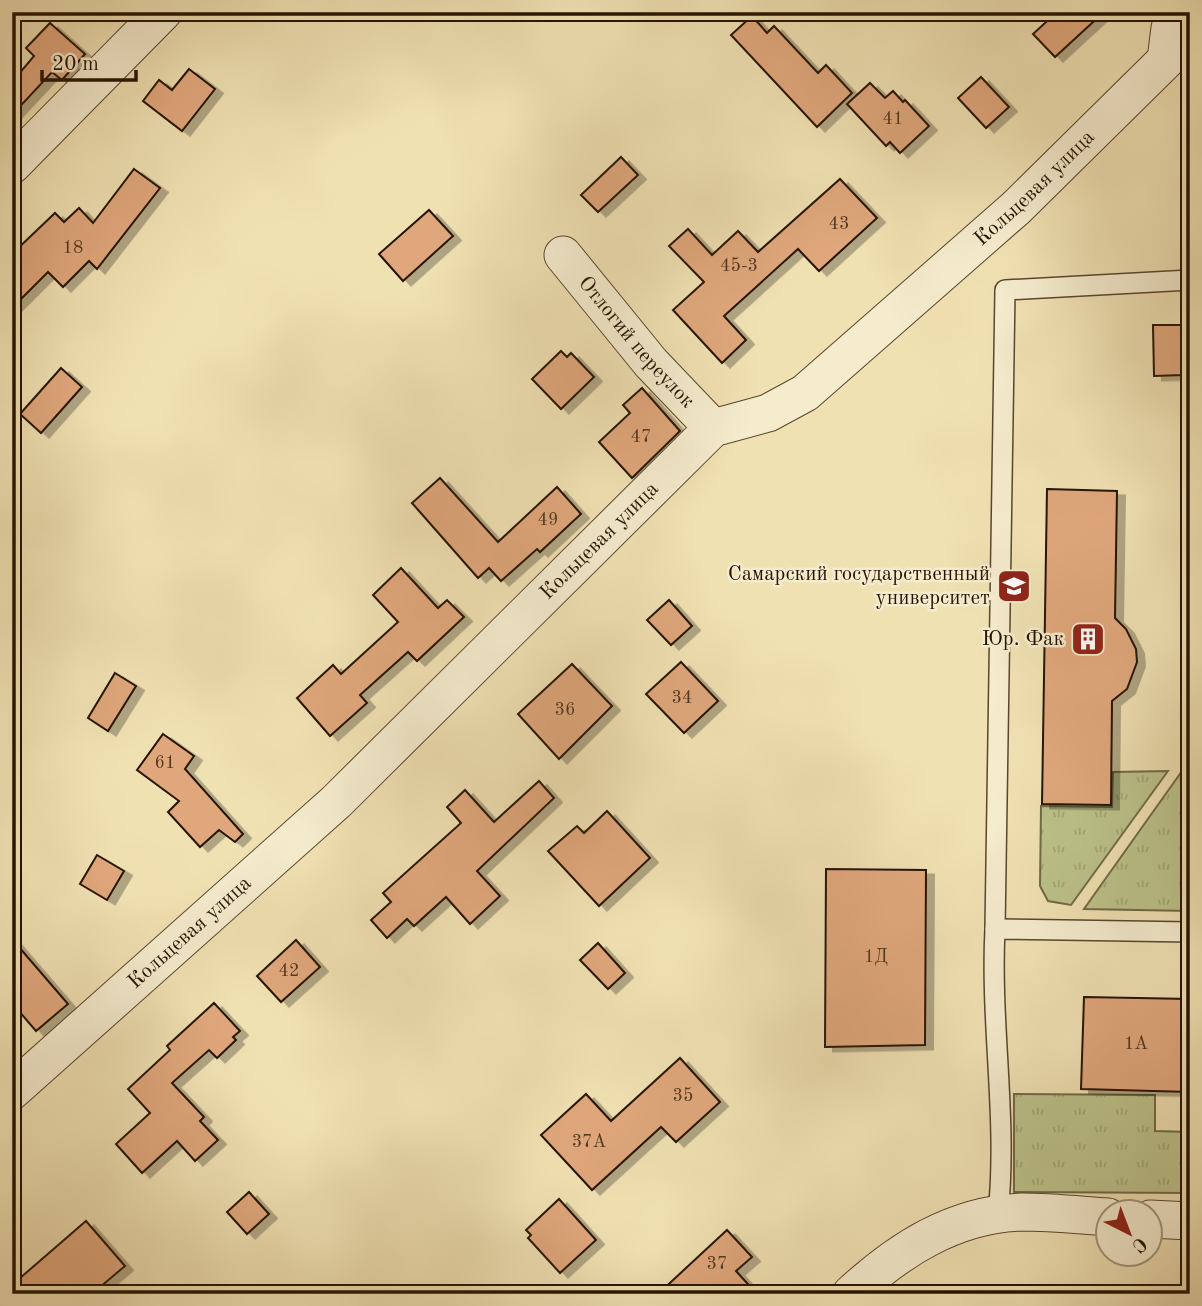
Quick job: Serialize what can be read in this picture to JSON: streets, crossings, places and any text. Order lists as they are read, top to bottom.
{
  "streets": {
    "street": ["Кольцевая улица", "Отлогий переулок"]
  },
  "crossings": [
    ["Кольцевая улица", "Отлогий переулок"]
  ],
  "places": {
    "school or university": ["Самарский государственный университет"],
    "building": ["Юр. Фак"]
  },
  "house_numbers": [
    "41",
    "43",
    "18",
    "45-3",
    "47",
    "49",
    "34",
    "36",
    "61",
    "1Д",
    "42",
    "1А",
    "35",
    "37А",
    "37"
  ],
  "scale_bar": "20 m",
  "north": "bottom right"
}
